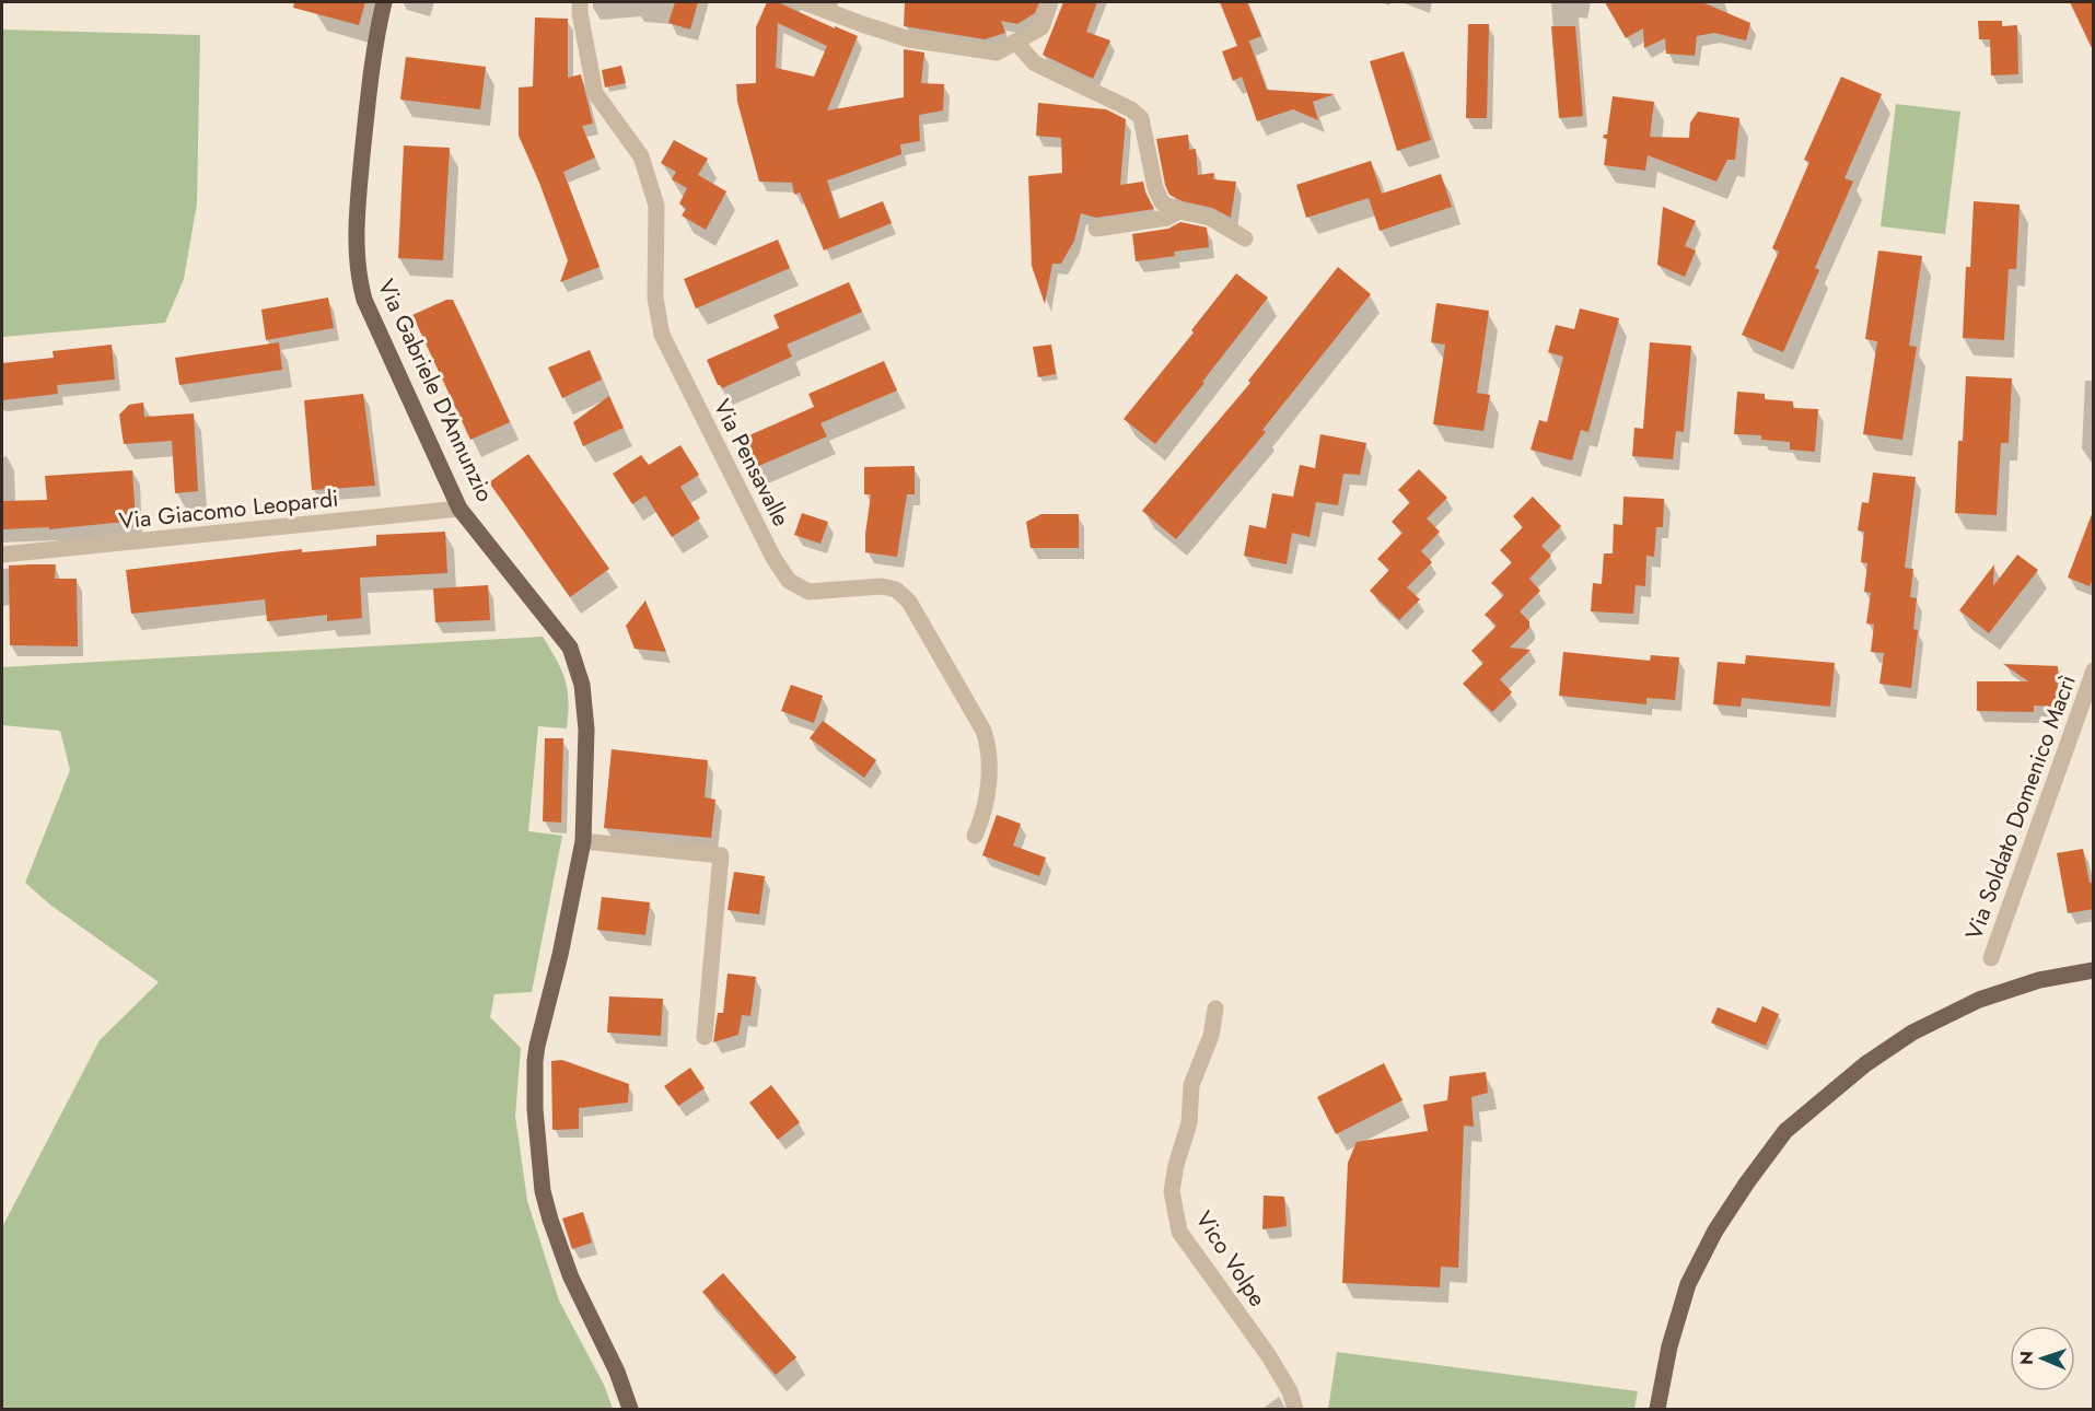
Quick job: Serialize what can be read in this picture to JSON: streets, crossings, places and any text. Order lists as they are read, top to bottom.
{
  "streets": {
    "main road": ["Via Gabriele D'Annunzio"],
    "street": [
      "Via Pensavalle",
      "Via Giacomo Leopardi",
      "Via Soldato Domenico Macrì",
      "Vico Volpe"
    ]
  },
  "crossings": [
    ["Via Gabriele D'Annunzio", "Via Giacomo Leopardi"]
  ],
  "north": "left"
}
